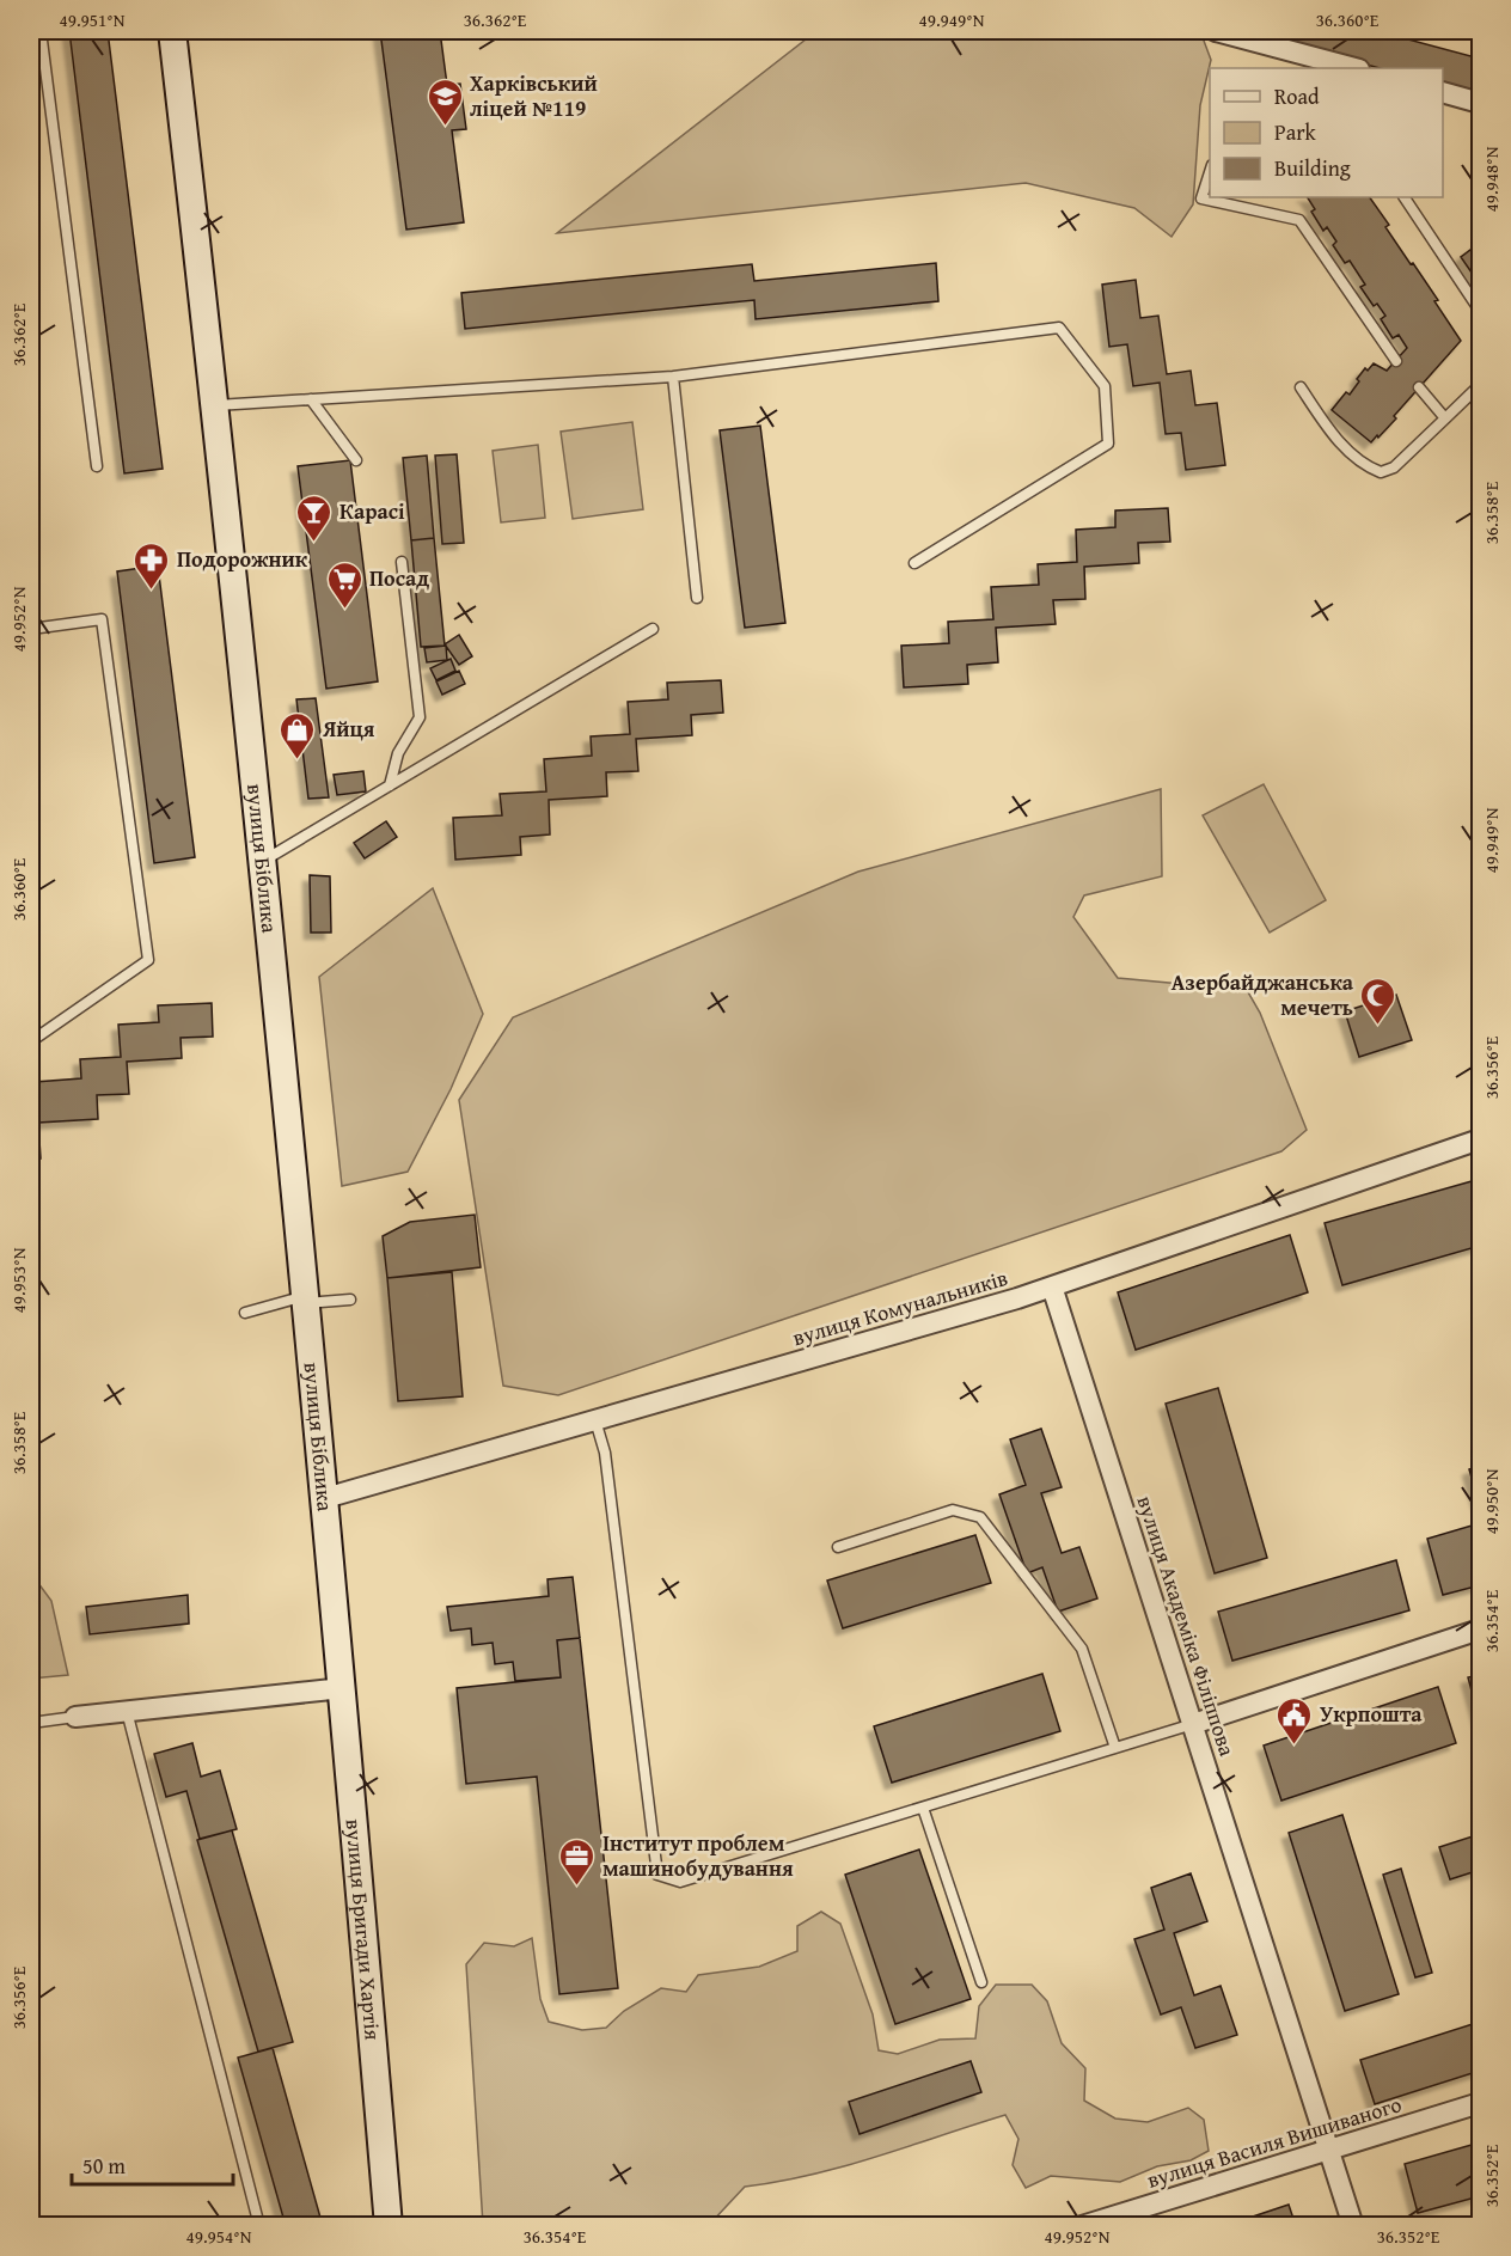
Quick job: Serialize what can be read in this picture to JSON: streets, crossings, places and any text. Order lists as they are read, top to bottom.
{
  "streets": {
    "street": [
      "вулиця Біблика",
      "вулиця Комунальників",
      "вулиця Академіка Філіппова",
      "вулиця Бригади Хартія",
      "вулиця Василя Вишиваного"
    ]
  },
  "crossings": [
    ["вулиця Біблика", "вулиця Комунальників"],
    ["вулиця Біблика", "вулиця Бригади Хартія"],
    ["вулиця Комунальників", "вулиця Академіка Філіппова"],
    ["вулиця Академіка Філіппова", "вулиця Василя Вишиваного"]
  ],
  "places": {
    "school or university": ["Харківський ліцей №119"],
    "bar": ["Карасі"],
    "pharmacy": ["Подорожник"],
    "supermarket": ["Посад"],
    "shop": ["Яйця"],
    "mosque": ["Азербайджанська мечеть"],
    "public building": ["Укрпошта"],
    "office": ["Інститут проблем машинобудування"]
  },
  "legend": ["Road", "Park", "Building"],
  "scale_bar": "50 m",
  "coordinates": [
    "49.951°N",
    "36.362°E",
    "49.949°N",
    "36.360°E",
    "49.948°N",
    "36.358°E",
    "49.952°N",
    "36.356°E",
    "49.953°N",
    "49.950°N",
    "36.354°E",
    "36.352°E",
    "49.954°N"
  ]
}
